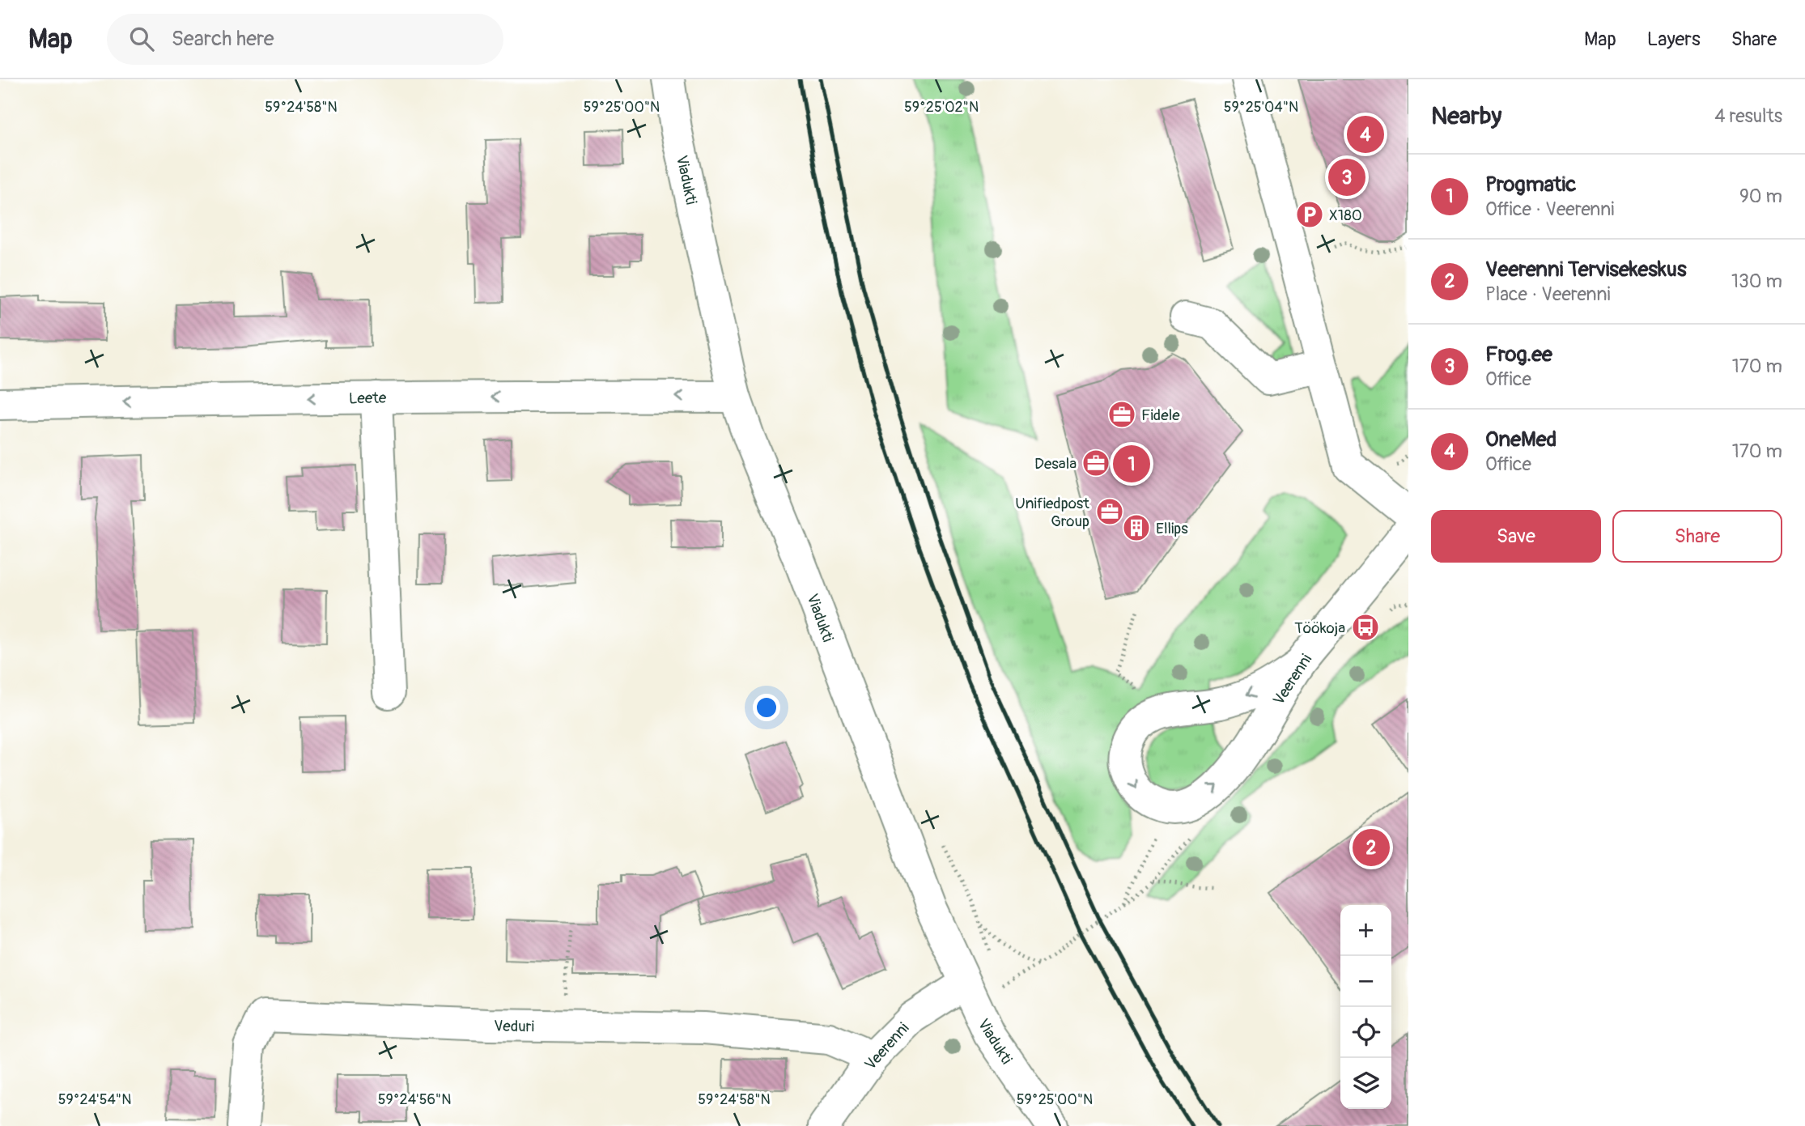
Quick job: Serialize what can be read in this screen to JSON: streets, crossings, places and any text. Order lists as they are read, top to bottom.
{
  "streets": {
    "street": [
      "Viadukti",
      "Leete",
      "Veerenni",
      "Veduri"
    ]
  },
  "crossings": [
    ["Viadukti", "Leete"],
    ["Viadukti", "Veerenni"],
    ["Veerenni", "Veduri"]
  ],
  "one_way": ["Leete"],
  "places": {
    "parking": ["X180"],
    "office": ["Fidele", "Desala", "Unifiedpost Group"],
    "building": ["Ellips"],
    "bus stop": ["Töökoja"]
  },
  "page": {
    "header": "Map",
    "search": "Search here",
    "nav": ["Map", "Layers", "Share"],
    "heading": ["Nearby", "4 results"],
    "pins": [
      "4",
      "3",
      "1",
      "2"
    ],
    "list": [
      {
        "mark": "1",
        "name": "Progmatic",
        "note": "Office · Veerenni",
        "value": "90 m"
      },
      {
        "mark": "2",
        "name": "Veerenni Tervisekeskus",
        "note": "Place · Veerenni",
        "value": "130 m"
      },
      {
        "mark": "3",
        "name": "Frog.ee",
        "note": "Office",
        "value": "170 m"
      },
      {
        "mark": "4",
        "name": "OneMed",
        "note": "Office",
        "value": "170 m"
      }
    ],
    "buttons": ["Save", "Share"],
    "map_buttons": ["+", "−"]
  },
  "coordinates": [
    "59°24'58\"N",
    "59°25'00\"N",
    "59°25'02\"N",
    "59°25'04\"N",
    "59°24'54\"N",
    "59°24'56\"N"
  ]
}
